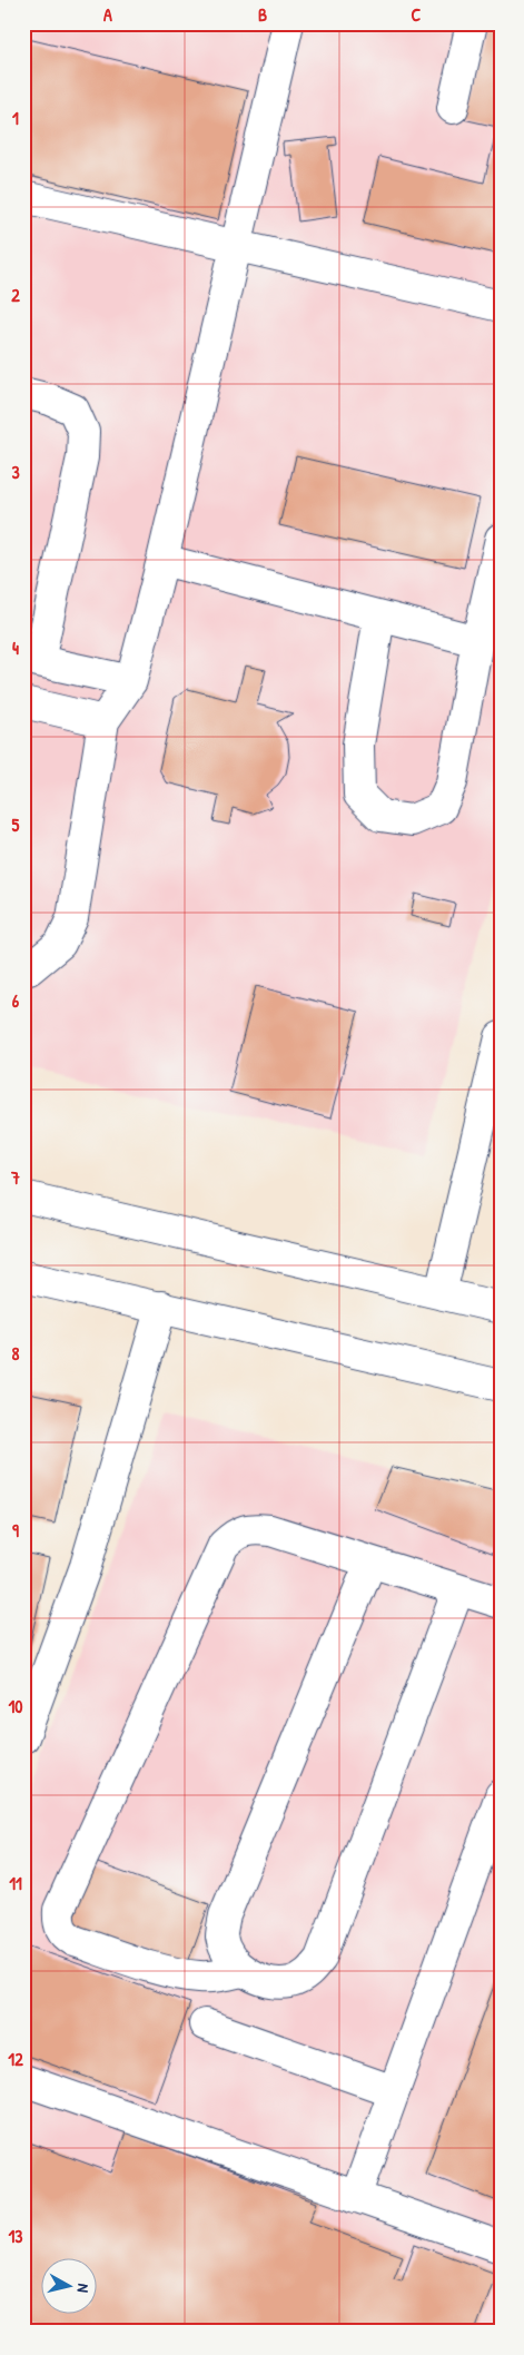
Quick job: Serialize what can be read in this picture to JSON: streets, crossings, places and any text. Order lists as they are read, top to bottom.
{
  "north": "right",
  "grid": {
    "columns": ["A", "B", "C"],
    "rows": [
      "1",
      "2",
      "3",
      "4",
      "5",
      "6",
      "7",
      "8",
      "9",
      "10",
      "11",
      "12",
      "13"
    ]
  }
}
